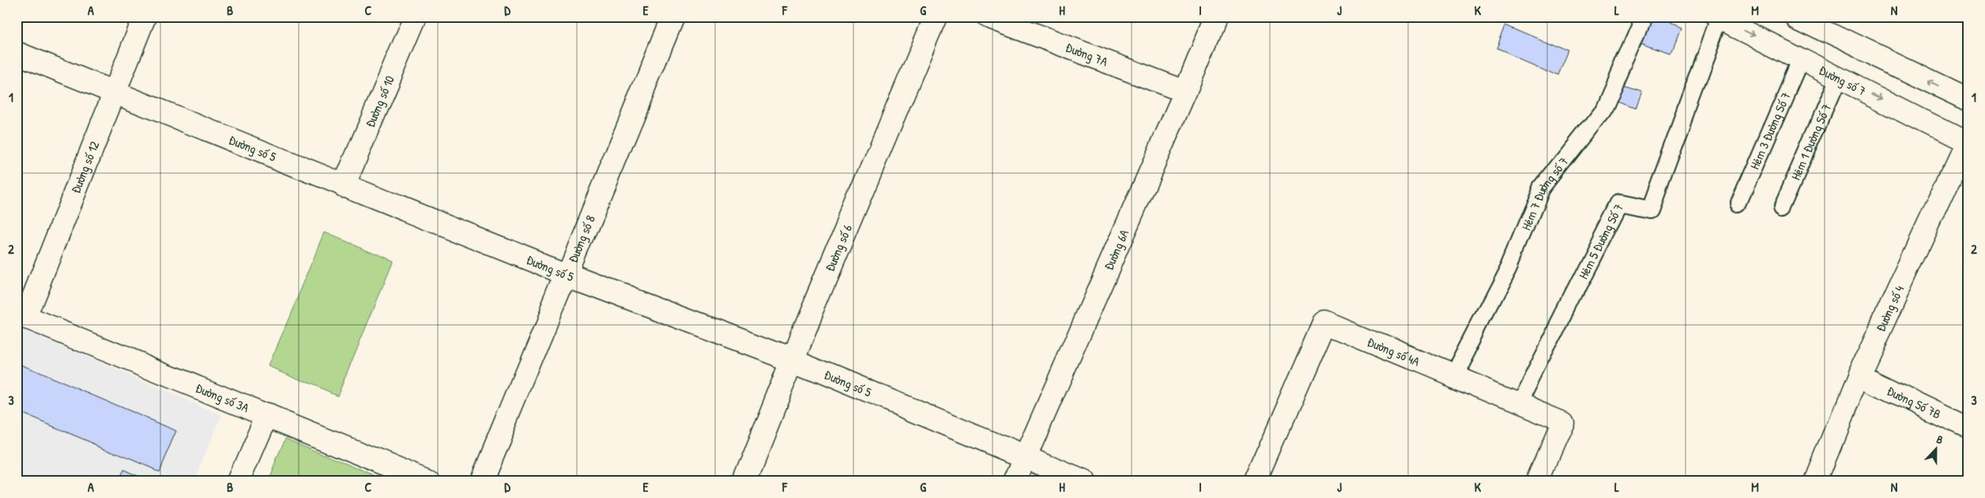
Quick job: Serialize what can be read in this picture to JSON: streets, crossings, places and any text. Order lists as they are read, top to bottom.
{
  "streets": {
    "street": [
      "Đường 7A",
      "Đường số 7",
      "Đường số 10",
      "Đường số 5",
      "Đường số 12",
      "Đường số 8",
      "Đường số 6",
      "Đường 6A",
      "Đường số 4",
      "Đường số 4A",
      "Đường số 3A",
      "Đường Số 7B"
    ],
    "lane": [
      "Hẻm 3 Đường Số 7",
      "Hẻm 1 Đường Số 7",
      "Hẻm 7 Đường số 7",
      "Hẻm 5 Đường Số 7"
    ]
  },
  "crossings": [
    ["Đường 7A", "Đường 6A"],
    ["Đường số 7", "Hẻm 3 Đường Số 7"],
    ["Đường số 7", "Hẻm 1 Đường Số 7"],
    ["Đường số 7", "Hẻm 5 Đường Số 7"],
    ["Đường số 7", "Đường số 4"],
    ["Đường số 10", "Đường số 5"],
    ["Đường số 5", "Đường số 12"],
    ["Đường số 5", "Đường số 8"],
    ["Đường số 5", "Đường số 6"],
    ["Đường số 5", "Đường 6A"],
    ["Đường số 12", "Đường số 3A"],
    ["Hẻm 7 Đường số 7", "Đường số 4A"],
    ["Hẻm 5 Đường Số 7", "Đường số 4A"],
    ["Đường số 4", "Đường Số 7B"]
  ],
  "north": "top",
  "grid": {
    "columns": [
      "A",
      "B",
      "C",
      "D",
      "E",
      "F",
      "G",
      "H",
      "I",
      "J",
      "K",
      "L",
      "M",
      "N"
    ],
    "rows": ["1", "2", "3"]
  }
}
